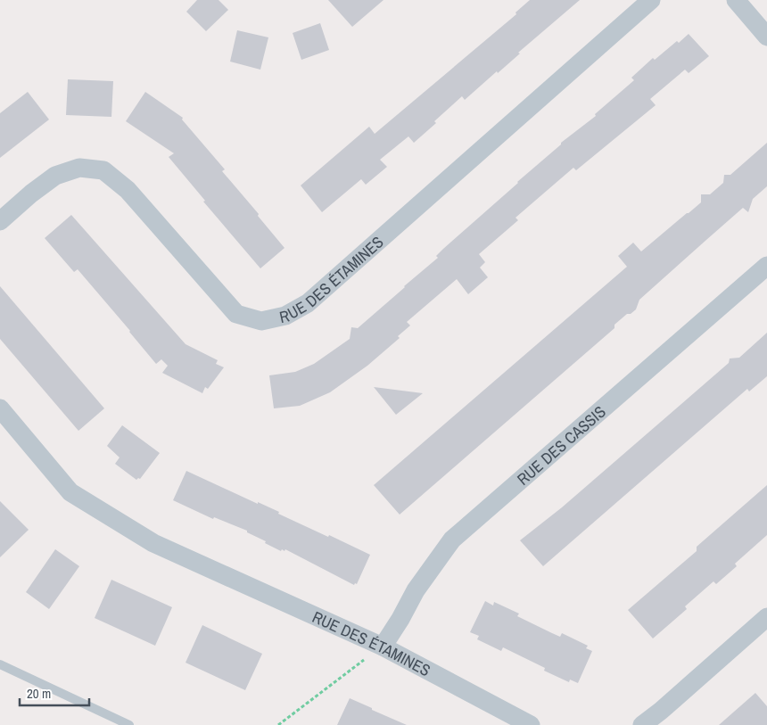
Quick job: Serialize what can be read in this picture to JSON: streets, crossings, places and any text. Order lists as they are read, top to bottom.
{
  "streets": {
    "street": ["RUE DES ÉTAMINES", "RUE DES CASSIS"]
  },
  "crossings": [
    ["RUE DES ÉTAMINES", "RUE DES CASSIS"]
  ],
  "scale_bar": "20 m"
}
